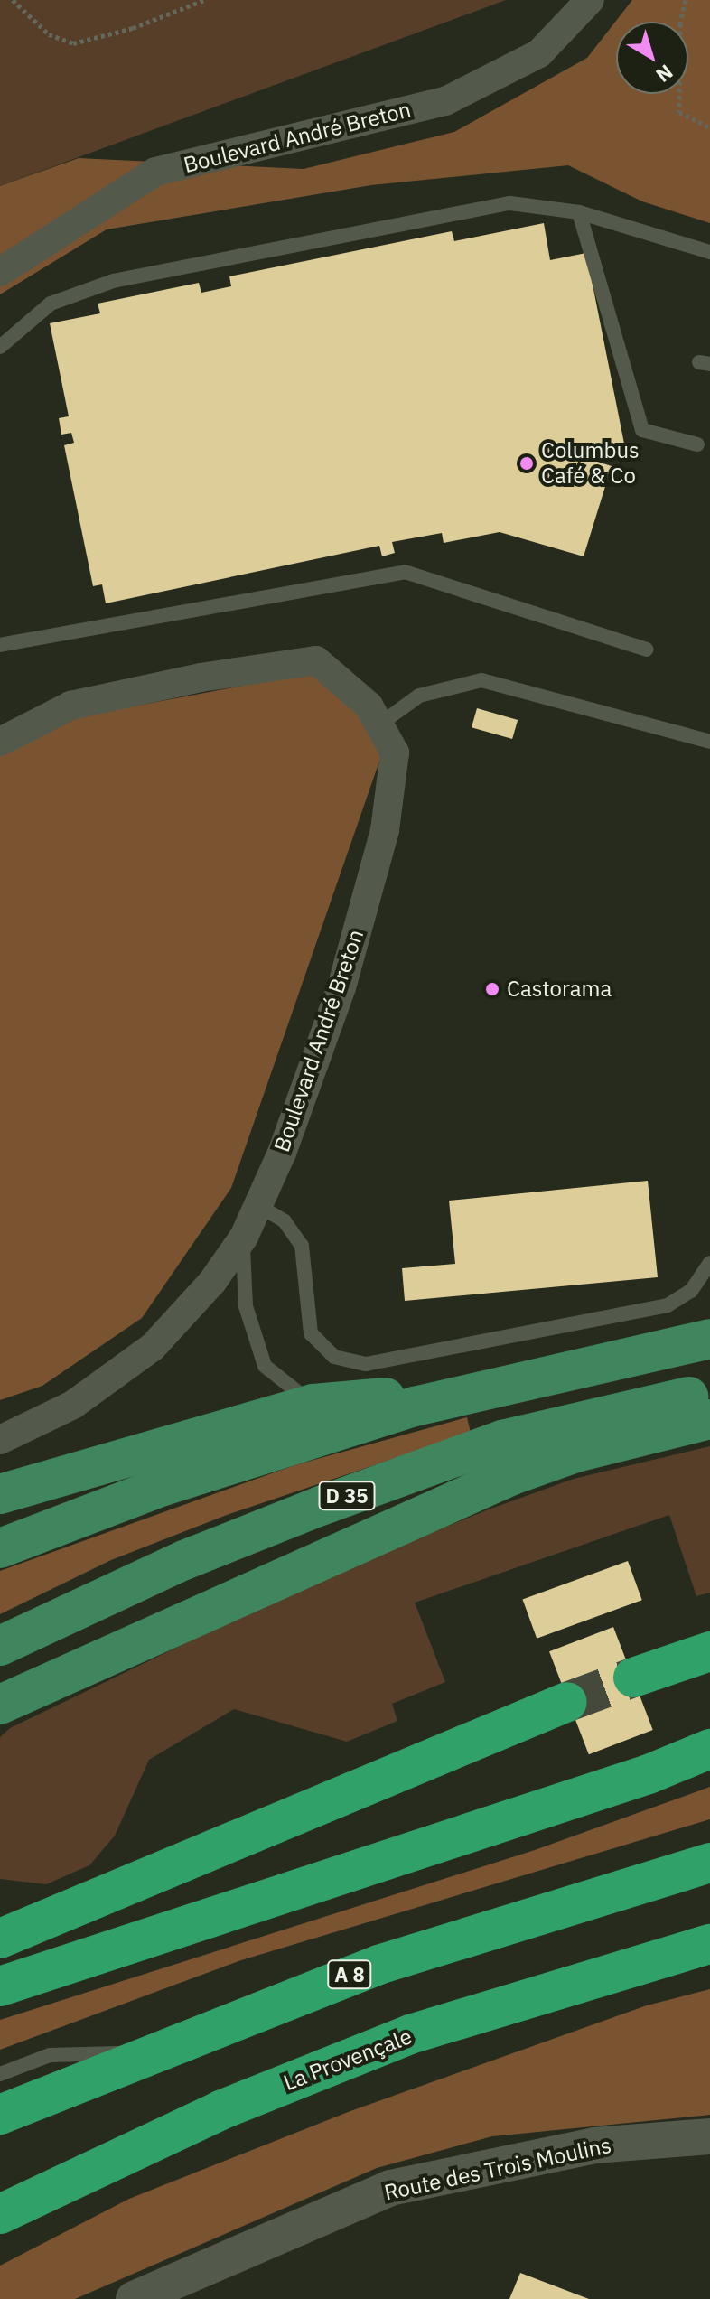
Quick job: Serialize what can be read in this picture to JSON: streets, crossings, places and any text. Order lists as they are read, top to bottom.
{
  "streets": {
    "highway": ["A 8", "La Provençale"],
    "main road": ["D 35"],
    "street": ["Boulevard André Breton", "Route des Trois Moulins"]
  },
  "places": ["Columbus Café & Co", "Castorama"],
  "north": "bottom right"
}
